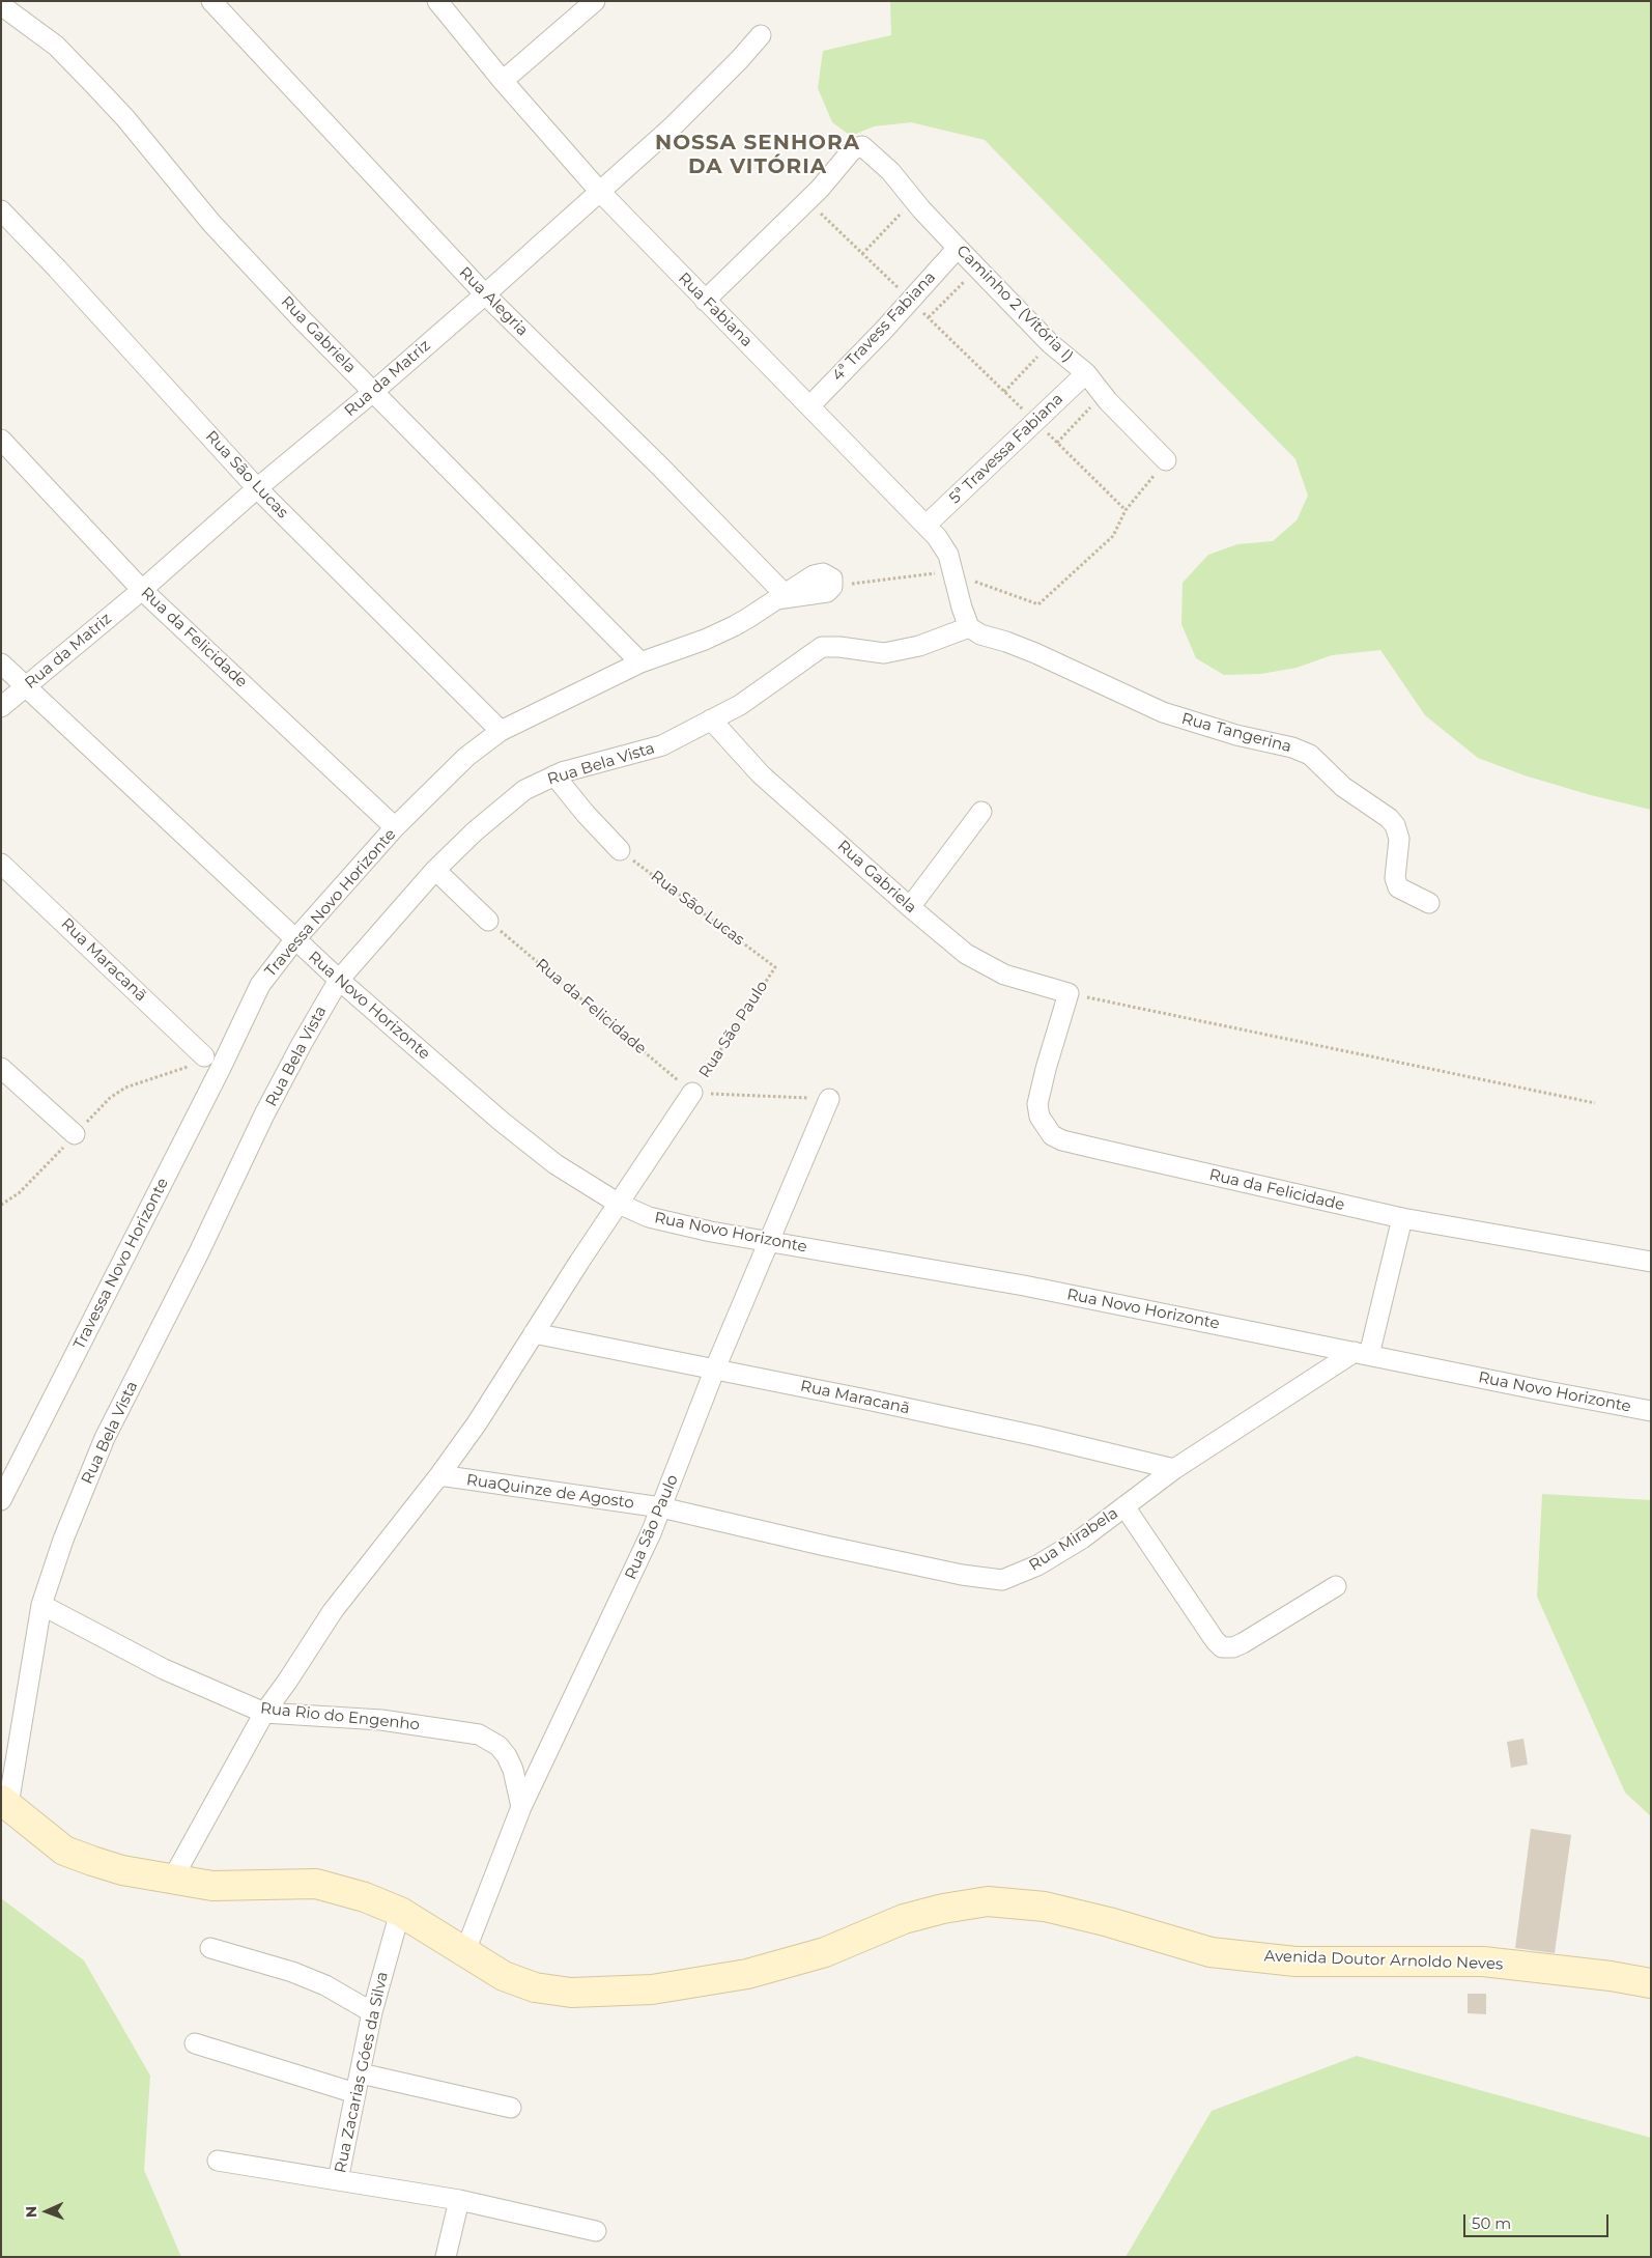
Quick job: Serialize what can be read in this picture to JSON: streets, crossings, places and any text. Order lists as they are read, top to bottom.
{
  "streets": {
    "main road": ["Avenida Doutor Arnoldo Neves"],
    "street": [
      "Rua Alegria",
      "Caminho 2 (Vitória I)",
      "Rua Fabiana",
      "4ª Travess Fabiana",
      "Rua Gabriela",
      "Rua da Matriz",
      "5ª Travessa Fabiana",
      "Rua São Lucas",
      "Rua da Felicidade",
      "Rua Tangerina",
      "Rua Bela Vista",
      "Travessa Novo Horizonte",
      "Rua Maracanã",
      "Rua Novo Horizonte",
      "Rua São Paulo",
      "RuaQuinze de Agosto",
      "Rua Mirabela",
      "Rua Rio do Engenho",
      "Rua Zacarias Góes da Silva"
    ]
  },
  "crossings": [
    ["Rua Alegria", "Rua da Matriz"],
    ["Rua Alegria", "Travessa Novo Horizonte"],
    ["Caminho 2 (Vitória I)", "4ª Travess Fabiana"],
    ["Caminho 2 (Vitória I)", "5ª Travessa Fabiana"],
    ["Rua Fabiana", "4ª Travess Fabiana"],
    ["Rua Fabiana", "Rua da Matriz"],
    ["Rua Fabiana", "5ª Travessa Fabiana"],
    ["Rua Fabiana", "Rua Tangerina"],
    ["Rua Fabiana", "Rua Bela Vista"],
    ["Rua Gabriela", "Rua da Matriz"],
    ["Rua Gabriela", "Rua da Felicidade"],
    ["Rua Gabriela", "Rua Bela Vista"],
    ["Rua Gabriela", "Travessa Novo Horizonte"],
    ["Rua da Matriz", "Rua São Lucas"],
    ["Rua da Matriz", "Rua da Felicidade"],
    ["Rua da Matriz", "Rua Novo Horizonte"],
    ["Rua São Lucas", "Travessa Novo Horizonte"],
    ["Rua São Lucas", "Rua São Paulo"],
    ["Rua da Felicidade", "Travessa Novo Horizonte"],
    ["Rua da Felicidade", "Rua São Paulo"],
    ["Rua Tangerina", "Rua Bela Vista"],
    ["Rua Bela Vista", "Rua Novo Horizonte"],
    ["Rua Bela Vista", "Rua Rio do Engenho"],
    ["Rua Bela Vista", "Avenida Doutor Arnoldo Neves"],
    ["Travessa Novo Horizonte", "Rua Novo Horizonte"],
    ["Rua Maracanã", "Rua São Paulo"],
    ["Rua Maracanã", "Rua Mirabela"],
    ["Rua Novo Horizonte", "Rua São Paulo"],
    ["Rua Novo Horizonte", "Rua Mirabela"],
    ["Rua São Paulo", "RuaQuinze de Agosto"],
    ["Rua São Paulo", "Rua Mirabela"],
    ["Rua São Paulo", "Rua Rio do Engenho"],
    ["Rua São Paulo", "Avenida Doutor Arnoldo Neves"],
    ["RuaQuinze de Agosto", "Rua Mirabela"],
    ["Avenida Doutor Arnoldo Neves", "Rua Zacarias Góes da Silva"]
  ],
  "districts": ["NOSSA SENHORA DA VITÓRIA"],
  "scale_bar": "50 m",
  "north": "left"
}
